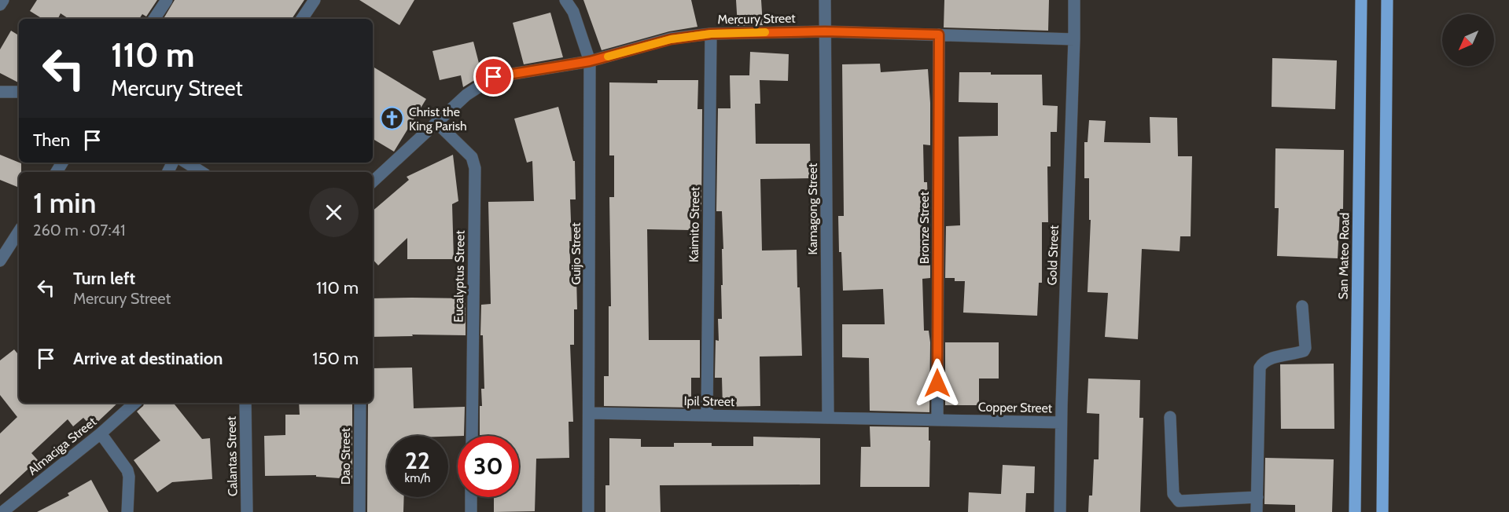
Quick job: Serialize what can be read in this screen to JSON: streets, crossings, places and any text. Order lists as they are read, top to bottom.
{
  "streets": {
    "main road": ["San Mateo Road"],
    "street": [
      "Mercury Street",
      "Kamagong Street",
      "Kaimito Street",
      "Bronze Street",
      "Guijo Street",
      "Gold Street",
      "Eucalyptus Street",
      "Ipil Street",
      "Copper Street",
      "Almaciga Street",
      "Calantas Street",
      "Dao Street"
    ]
  },
  "crossings": [
    ["Mercury Street", "Kamagong Street"],
    ["Mercury Street", "Kaimito Street"],
    ["Mercury Street", "Bronze Street"],
    ["Mercury Street", "Guijo Street"],
    ["Mercury Street", "Gold Street"],
    ["Mercury Street", "Eucalyptus Street"],
    ["Kamagong Street", "Ipil Street"],
    ["Kamagong Street", "Copper Street"],
    ["Kaimito Street", "Ipil Street"],
    ["Bronze Street", "Copper Street"],
    ["Guijo Street", "Ipil Street"],
    ["Gold Street", "Copper Street"],
    ["Ipil Street", "Copper Street"]
  ],
  "places": {
    "church": ["Christ the King Parish"]
  },
  "north": "bottom left",
  "page": {
    "turn": ["110 m", "Mercury Street"],
    "then": "Then",
    "heading": ["1 min", "260 m · 07:41"],
    "list": [
      {
        "name": "Turn left",
        "note": "Mercury Street",
        "value": "110 m"
      },
      {
        "name": "Arrive at destination",
        "value": "150 m"
      }
    ],
    "speed": "22 km/h",
    "limit": "30"
  }
}
